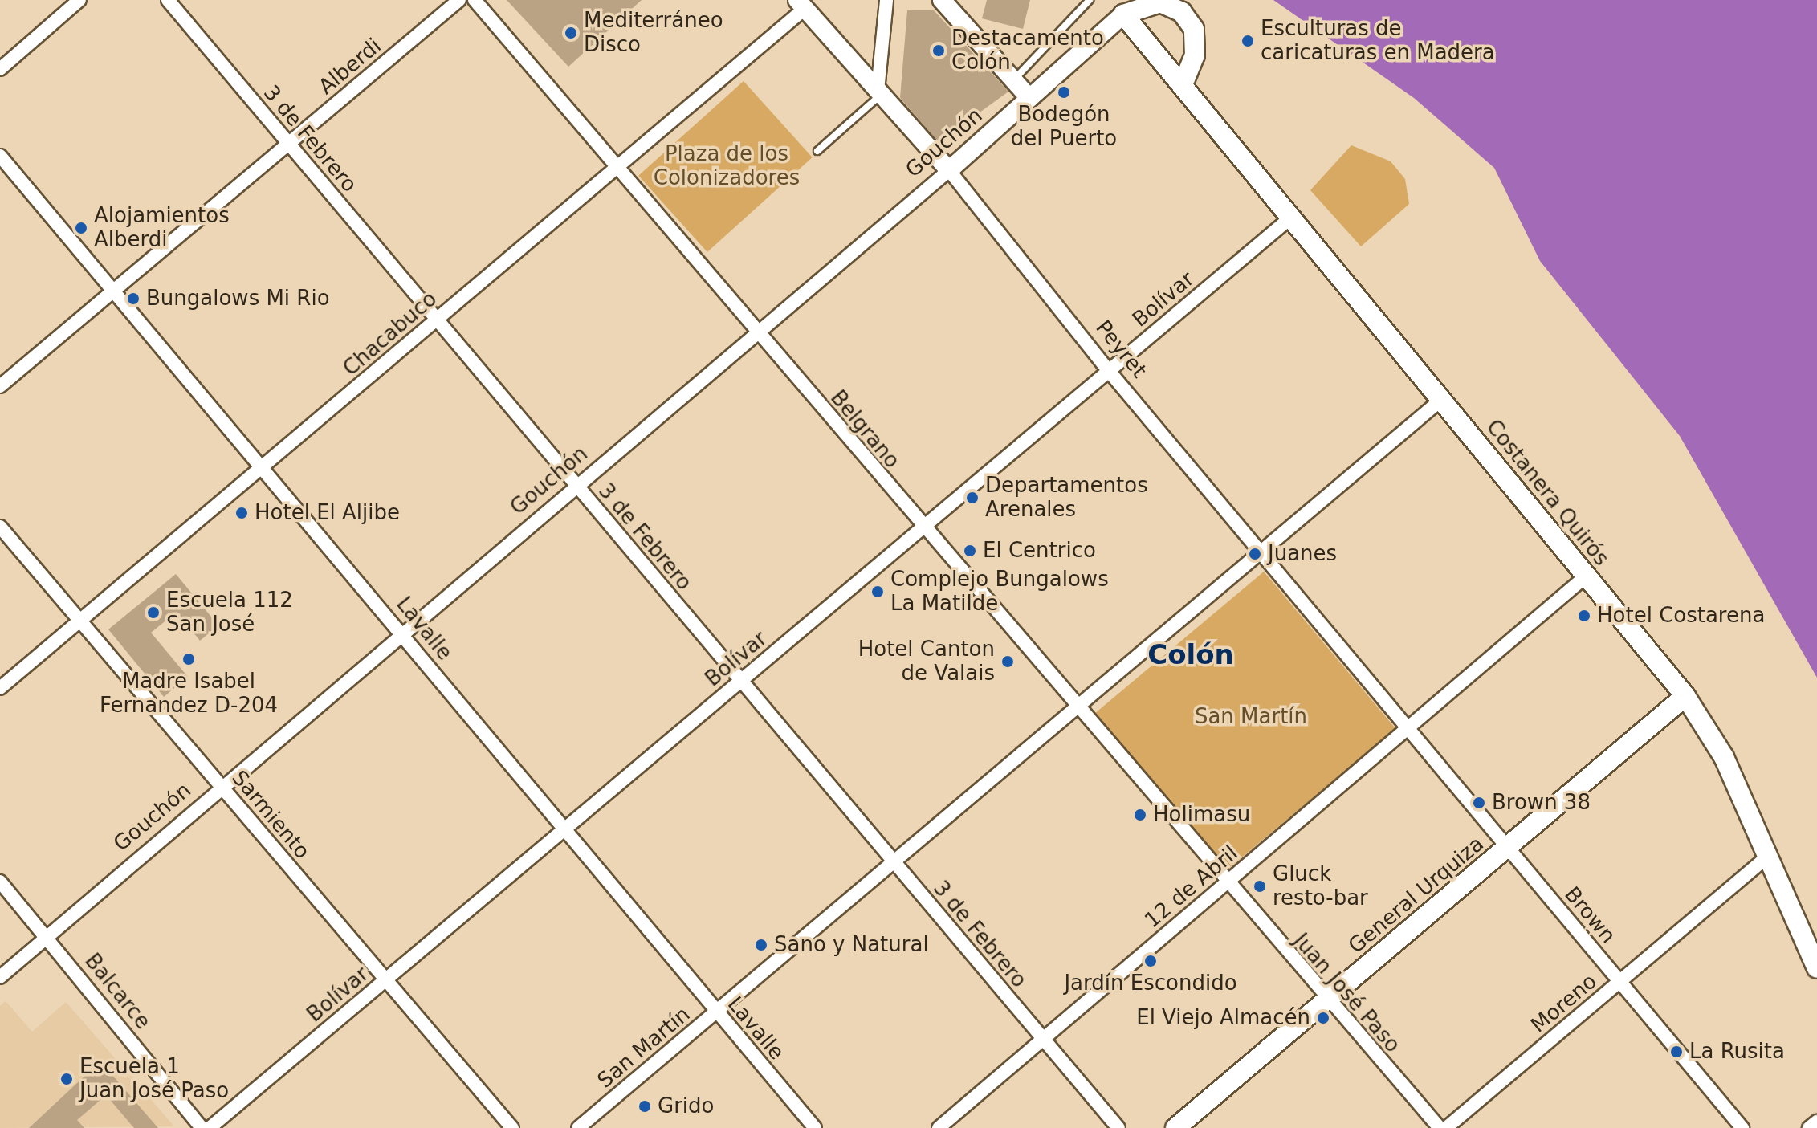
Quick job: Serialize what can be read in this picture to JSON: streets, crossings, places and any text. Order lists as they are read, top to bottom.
{
  "streets": {
    "main road": ["Costanera Quirós", "General Urquiza"],
    "street": [
      "Alberdi",
      "3 de Febrero",
      "Gouchón",
      "Bolívar",
      "Chacabuco",
      "Peyret",
      "Belgrano",
      "Lavalle",
      "Sarmiento",
      "12 de Abril",
      "Brown",
      "Balcarce",
      "Juan José Paso",
      "Moreno",
      "San Martín"
    ]
  },
  "crossings": [
    ["Alberdi", "3 de Febrero"],
    ["Alberdi", "Lavalle"],
    ["3 de Febrero", "Gouchón"],
    ["3 de Febrero", "Bolívar"],
    ["3 de Febrero", "Chacabuco"],
    ["3 de Febrero", "12 de Abril"],
    ["3 de Febrero", "San Martín"],
    ["Gouchón", "Peyret"],
    ["Gouchón", "Belgrano"],
    ["Gouchón", "Costanera Quirós"],
    ["Gouchón", "Lavalle"],
    ["Gouchón", "Sarmiento"],
    ["Gouchón", "Balcarce"],
    ["Bolívar", "Peyret"],
    ["Bolívar", "Belgrano"],
    ["Bolívar", "Costanera Quirós"],
    ["Bolívar", "Lavalle"],
    ["Bolívar", "Sarmiento"],
    ["Chacabuco", "Peyret"],
    ["Chacabuco", "Belgrano"],
    ["Chacabuco", "Lavalle"],
    ["Chacabuco", "Sarmiento"],
    ["Peyret", "12 de Abril"],
    ["Peyret", "Brown"],
    ["Peyret", "San Martín"],
    ["Belgrano", "12 de Abril"],
    ["Belgrano", "Juan José Paso"],
    ["Belgrano", "San Martín"],
    ["Costanera Quirós", "12 de Abril"],
    ["Costanera Quirós", "General Urquiza"],
    ["Costanera Quirós", "Moreno"],
    ["Costanera Quirós", "San Martín"],
    ["Lavalle", "San Martín"],
    ["12 de Abril", "Brown"],
    ["12 de Abril", "Juan José Paso"],
    ["General Urquiza", "Brown"],
    ["General Urquiza", "Juan José Paso"],
    ["Brown", "Moreno"]
  ],
  "districts": ["Colón"],
  "parks": ["Plaza de los Colonizadores", "San Martín"],
  "places": [
    "Mediterráneo Disco",
    "Esculturas de caricaturas en Madera",
    "Destacamento Colón",
    "Bodegón del Puerto",
    "Alojamientos Alberdi",
    "Bungalows Mi Rio",
    "Departamentos Arenales",
    "Hotel El Aljibe",
    "El Centrico",
    "Juanes",
    "Complejo Bungalows La Matilde",
    "Escuela 112 San José",
    "Hotel Costarena",
    "Madre Isabel Fernandez D-204",
    "Hotel Canton de Valais",
    "Brown 38",
    "Holimasu",
    "Gluck resto-bar",
    "Sano y Natural",
    "Jardín Escondido",
    "El Viejo Almacén",
    "La Rusita",
    "Escuela 1 Juan José Paso",
    "Grido"
  ]
}
